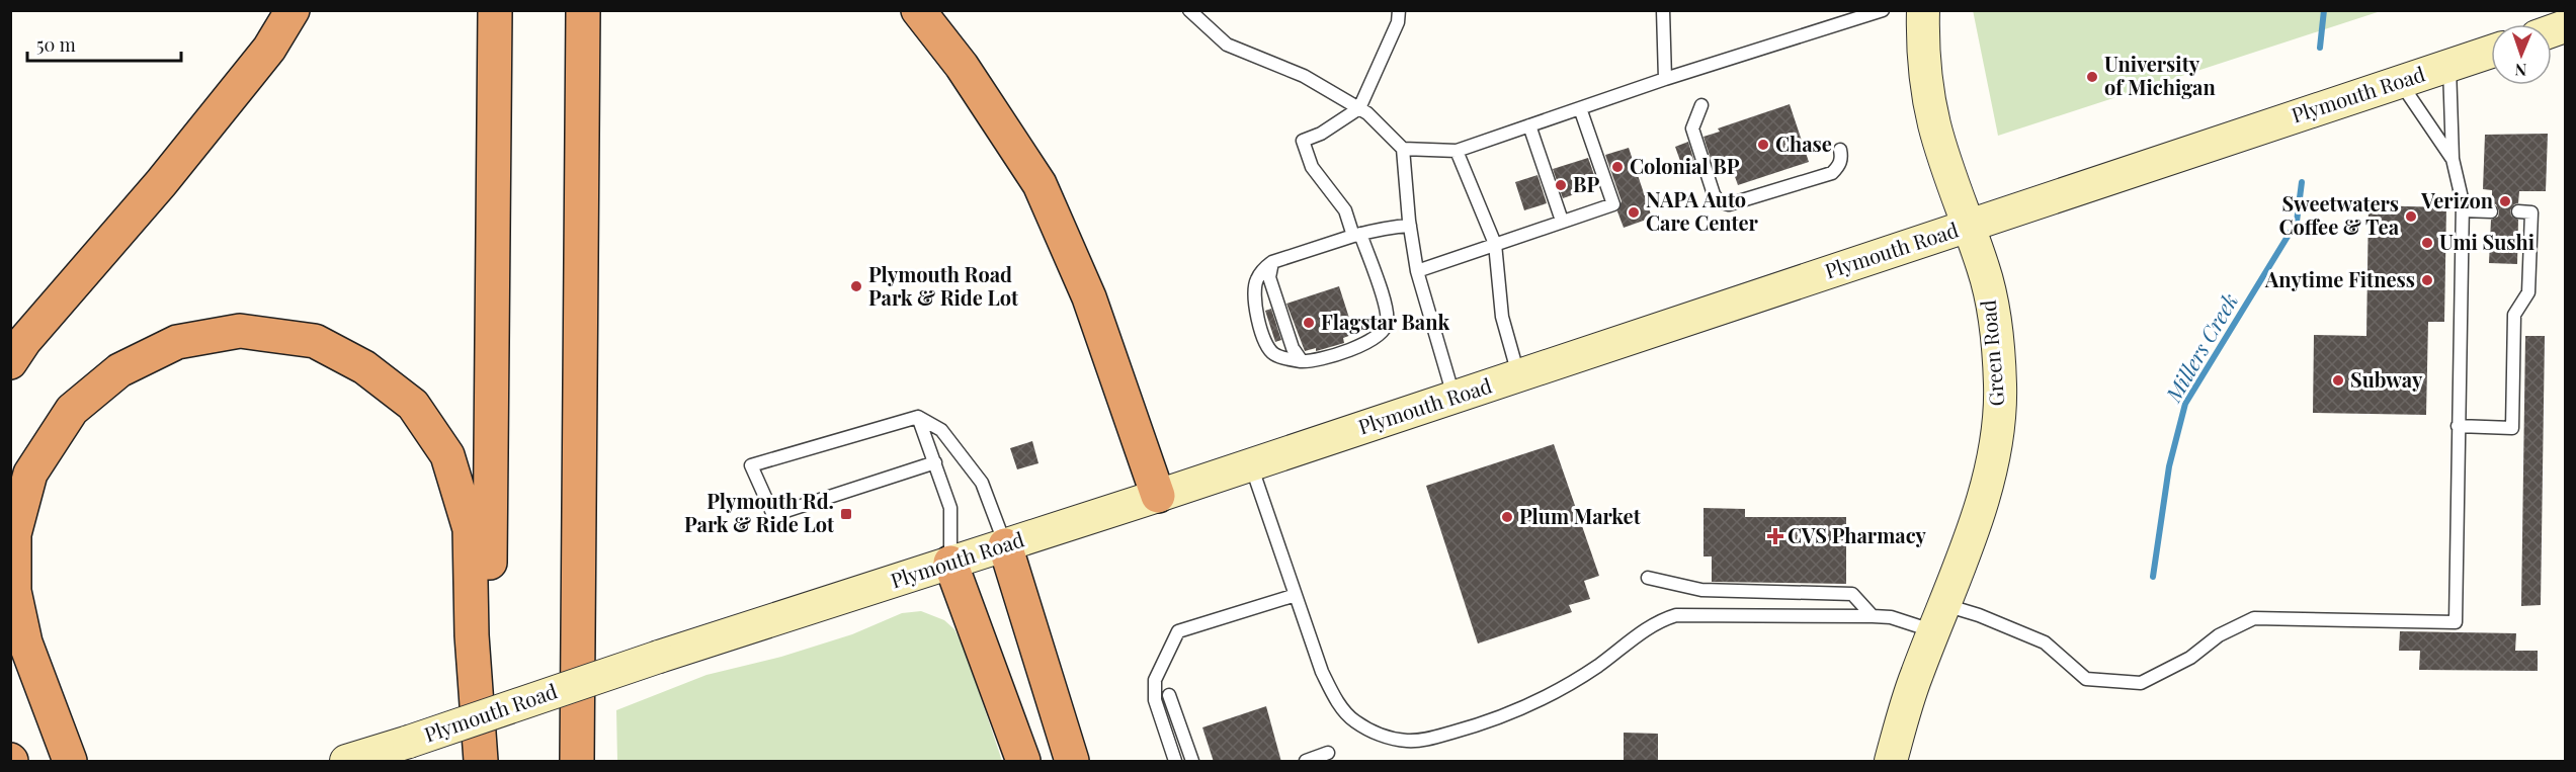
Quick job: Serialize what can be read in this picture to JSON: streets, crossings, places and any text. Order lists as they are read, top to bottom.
{
  "streets": {
    "main road": ["Plymouth Road", "Green Road"]
  },
  "crossings": [
    ["Plymouth Road", "Green Road"]
  ],
  "water": ["Millers Creek"],
  "places": {
    "other": [
      "University of Michigan",
      "Chase",
      "Colonial BP",
      "BP",
      "Verizon",
      "NAPA Auto Care Center",
      "Sweetwaters Coffee & Tea",
      "Umi Sushi",
      "Anytime Fitness",
      "Plymouth Road Park & Ride Lot",
      "Flagstar Bank",
      "Subway",
      "Plum Market"
    ],
    "transit": ["Plymouth Rd. Park & Ride Lot"],
    "health": ["CVS Pharmacy"]
  },
  "scale_bar": "50 m",
  "north": "bottom"
}
